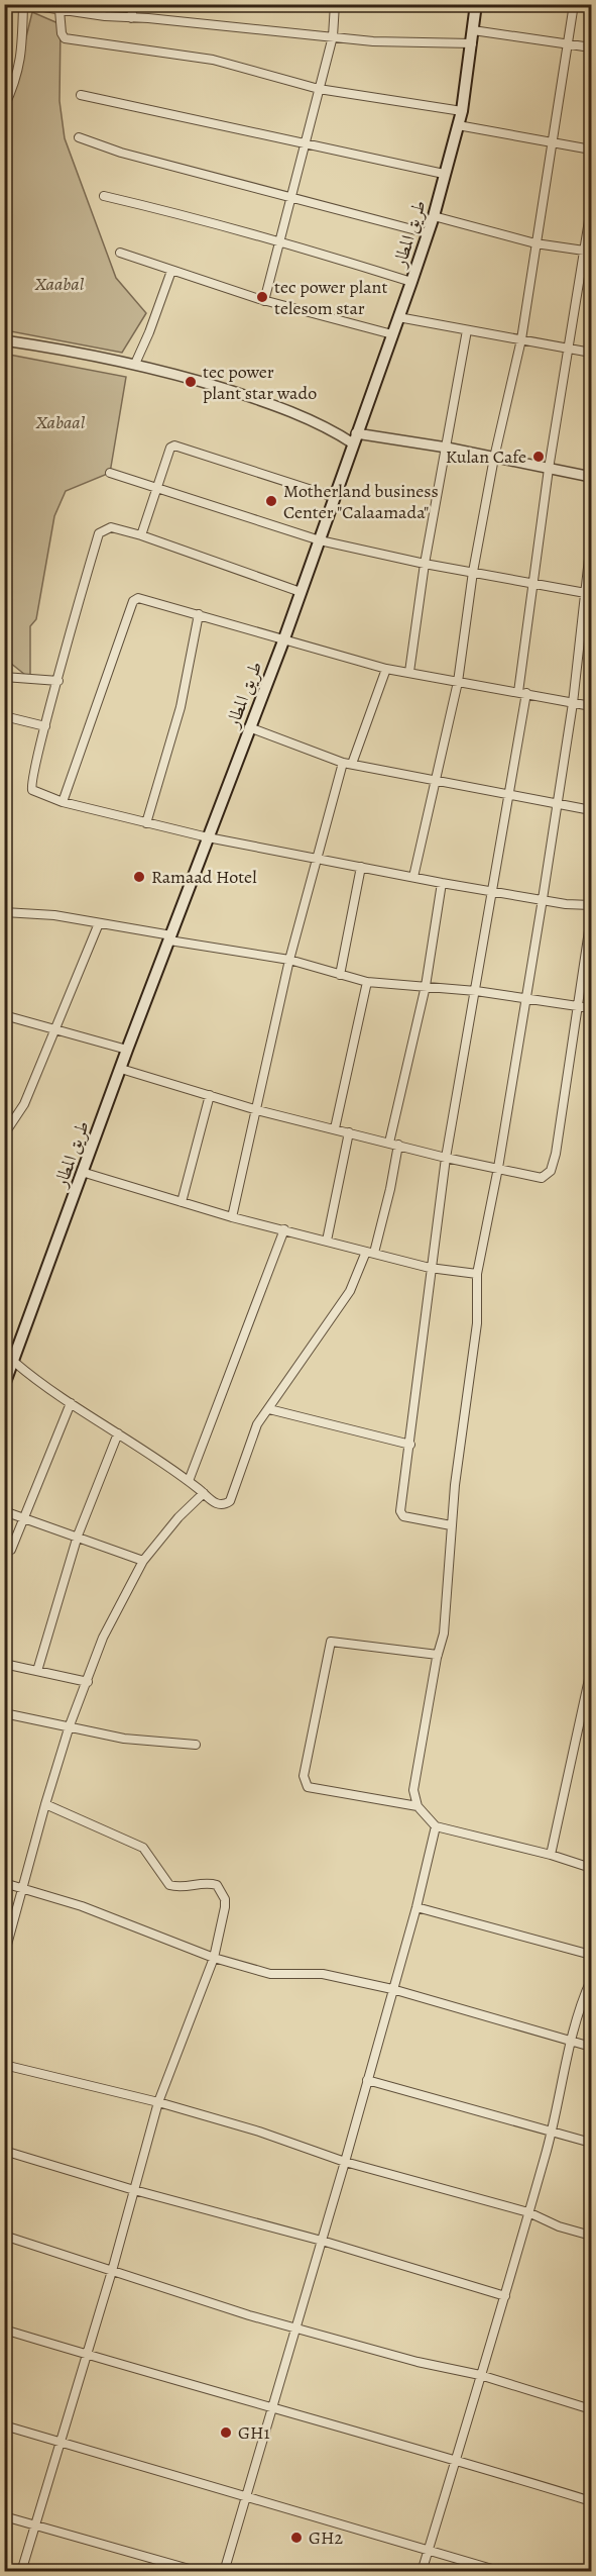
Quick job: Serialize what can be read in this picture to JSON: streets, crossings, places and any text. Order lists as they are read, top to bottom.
{
  "streets": {
    "main road": ["طريق المطار"]
  },
  "parks": ["Xaabal", "Xabaal"],
  "places": [
    "tec power plant telesom star",
    "tec power plant star wado",
    "Kulan Cafe",
    "Motherland business Center \"Calaamada\"",
    "Ramaad Hotel",
    "GH1",
    "GH2"
  ]
}
